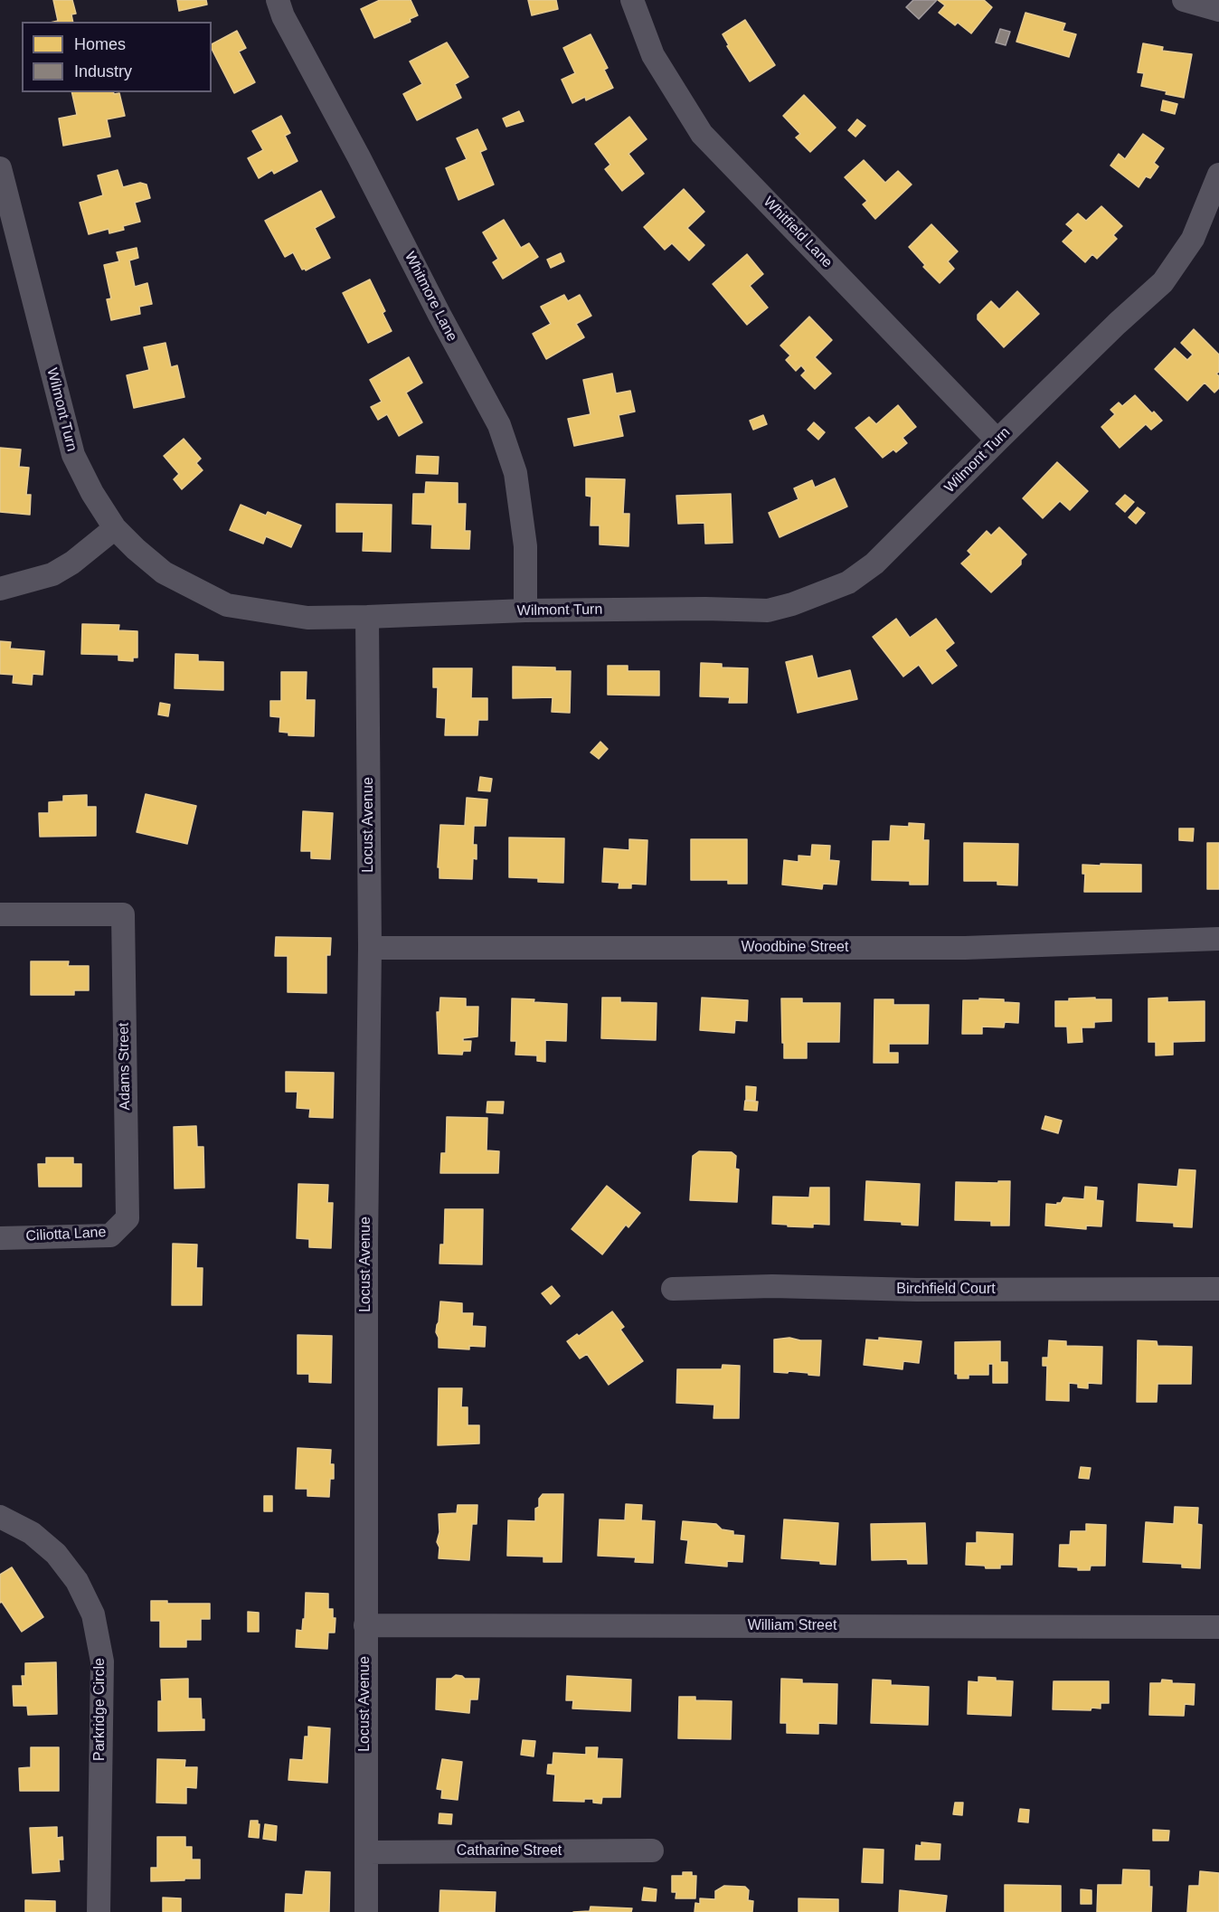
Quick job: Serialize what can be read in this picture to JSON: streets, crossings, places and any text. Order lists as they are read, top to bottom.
{
  "streets": {
    "street": [
      "Whitfield Lane",
      "Whitmore Lane",
      "Wilmont Turn",
      "Locust Avenue",
      "Woodbine Street",
      "Adams Street",
      "Ciliotta Lane",
      "Birchfield Court",
      "William Street",
      "Parkridge Circle",
      "Catharine Street"
    ]
  },
  "crossings": [
    ["Whitfield Lane", "Wilmont Turn"],
    ["Whitmore Lane", "Wilmont Turn"],
    ["Wilmont Turn", "Locust Avenue"],
    ["Locust Avenue", "Woodbine Street"],
    ["Locust Avenue", "William Street"],
    ["Locust Avenue", "Catharine Street"],
    ["Adams Street", "Ciliotta Lane"]
  ],
  "legend": ["Homes", "Industry"]
}
